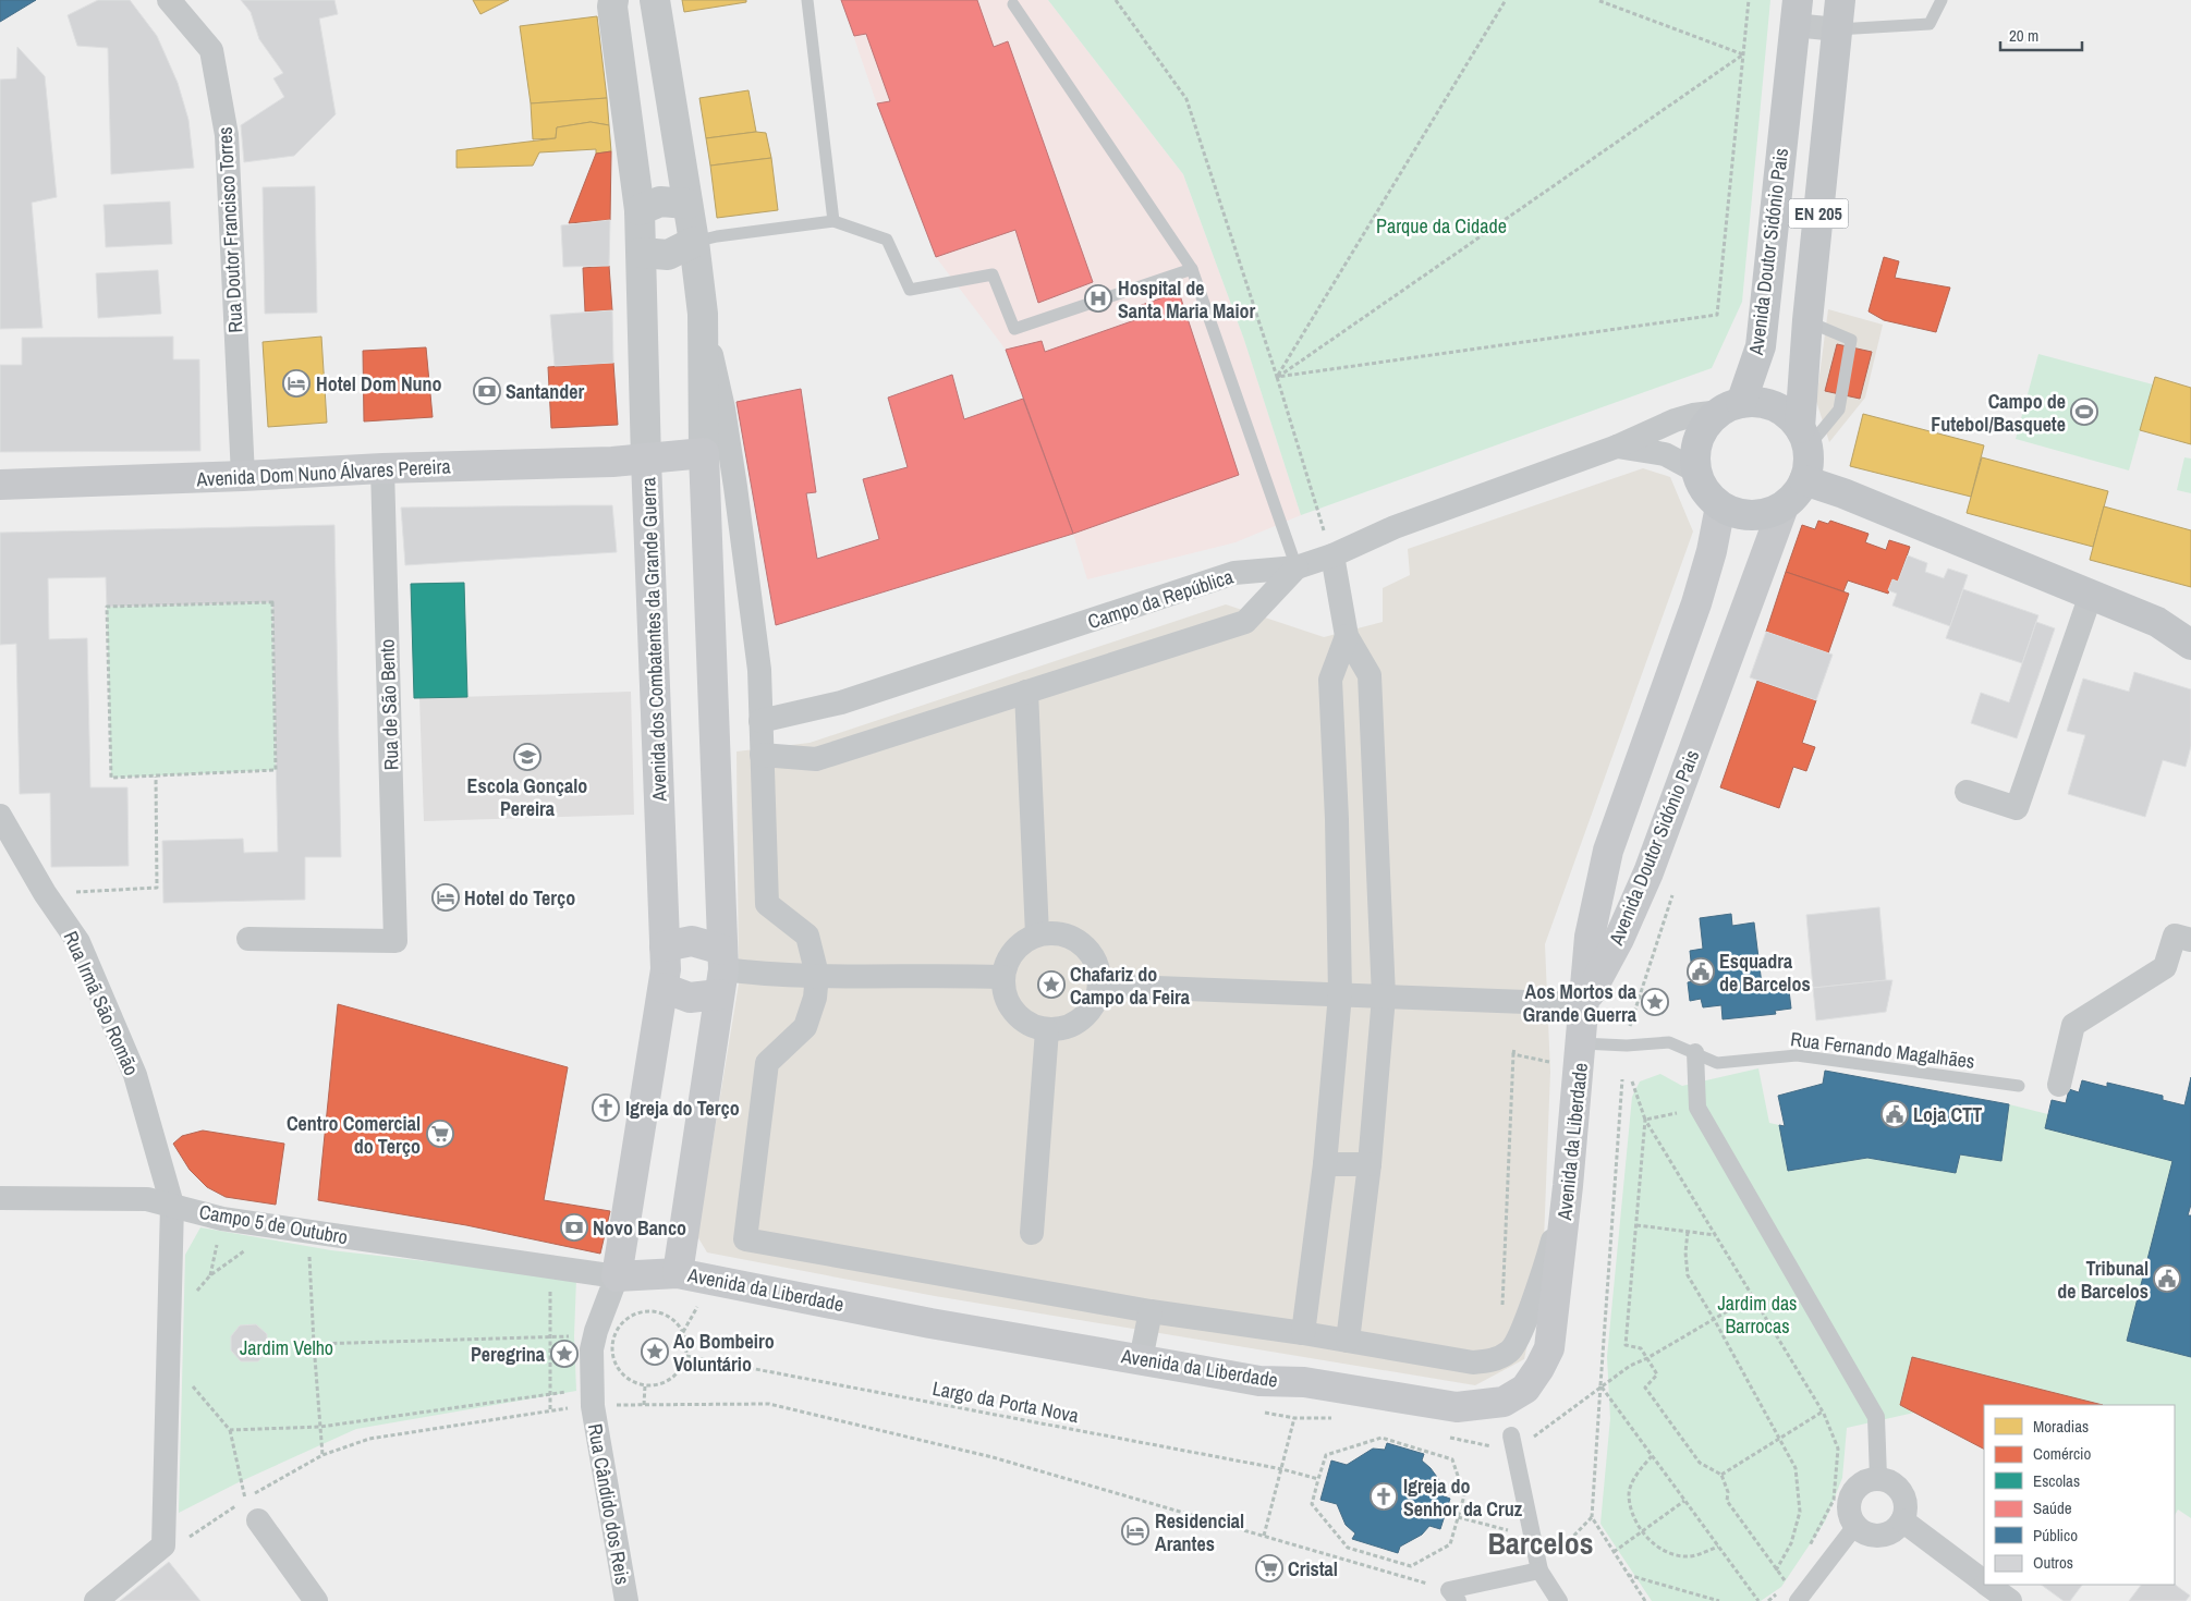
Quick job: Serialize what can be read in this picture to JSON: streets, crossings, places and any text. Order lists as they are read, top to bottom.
{
  "streets": {
    "main road": [
      "EN 205",
      "Avenida Doutor Sidónio Pais",
      "Avenida Dom Nuno Álvares Pereira",
      "Avenida dos Combatentes da Grande Guerra",
      "Avenida da Liberdade"
    ],
    "street": [
      "Rua Doutor Francisco Torres",
      "Campo da República",
      "Rua de São Bento",
      "Rua Irmã São Romão",
      "Campo 5 de Outubro",
      "Rua Cândido dos Reis"
    ],
    "lane": ["Rua Fernando Magalhães"],
    "path": ["Largo da Porta Nova"]
  },
  "crossings": [
    ["EN 205", "Avenida Doutor Sidónio Pais"],
    ["EN 205", "Campo da República"],
    ["Rua Doutor Francisco Torres", "Avenida Dom Nuno Álvares Pereira"],
    ["Avenida Doutor Sidónio Pais", "Campo da República"],
    ["Avenida Doutor Sidónio Pais", "Avenida da Liberdade"],
    ["Avenida Dom Nuno Álvares Pereira", "Avenida dos Combatentes da Grande Guerra"],
    ["Avenida Dom Nuno Álvares Pereira", "Rua de São Bento"],
    ["Avenida dos Combatentes da Grande Guerra", "Avenida da Liberdade"],
    ["Avenida dos Combatentes da Grande Guerra", "Campo 5 de Outubro"],
    ["Rua Irmã São Romão", "Campo 5 de Outubro"],
    ["Rua Fernando Magalhães", "Avenida da Liberdade"],
    ["Avenida da Liberdade", "Campo 5 de Outubro"]
  ],
  "districts": ["Barcelos"],
  "parks": ["Parque da Cidade", "Jardim das Barrocas", "Jardim Velho"],
  "places": {
    "hospital": ["Hospital de Santa Maria Maior"],
    "hotel": ["Hotel Dom Nuno", "Hotel do Terço", "Residencial Arantes"],
    "bank": ["Santander", "Novo Banco"],
    "sports": ["Campo de Futebol/Basquete"],
    "school or university": ["Escola Gonçalo Pereira"],
    "public building": ["Esquadra de Barcelos", "Loja CTT", "Tribunal de Barcelos"],
    "place": [
      "Chafariz do Campo da Feira",
      "Aos Mortos da Grande Guerra",
      "Ao Bombeiro Voluntário",
      "Peregrina"
    ],
    "church": ["Igreja do Terço", "Igreja do Senhor da Cruz"],
    "supermarket": ["Centro Comercial do Terço", "Cristal"]
  },
  "legend": [
    "Moradias",
    "Comércio",
    "Escolas",
    "Saúde",
    "Público",
    "Outros"
  ],
  "scale_bar": "20 m"
}
